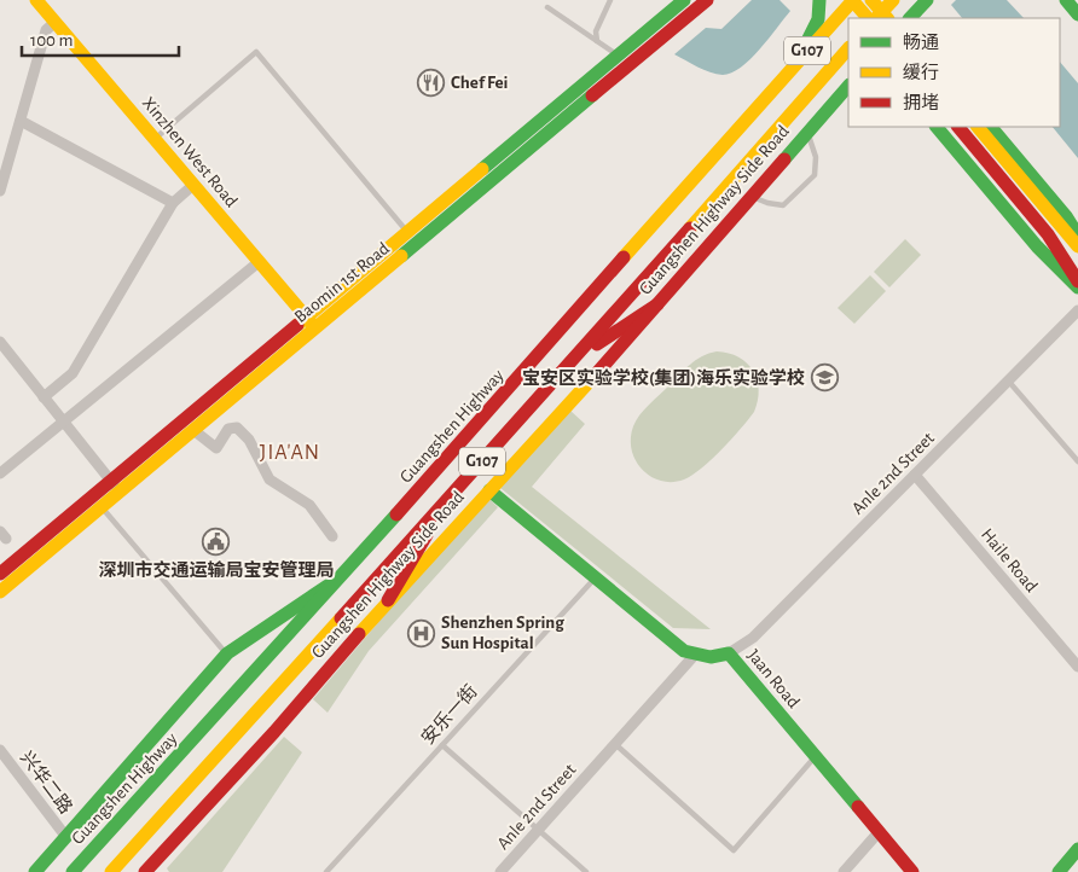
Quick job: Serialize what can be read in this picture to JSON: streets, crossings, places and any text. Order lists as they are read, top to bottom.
{
  "streets": {
    "main road": [
      "G107",
      "Xinzhen West Road",
      "Guangshen Highway Side Road",
      "Baomin 1st Road",
      "Guangshen Highway",
      "Jaan Road"
    ],
    "street": ["Anle 2nd Street", "Haile Road", "兴华二路"],
    "lane": ["安乐一街"]
  },
  "crossings": [
    ["Xinzhen West Road", "Baomin 1st Road"],
    ["Guangshen Highway Side Road", "Guangshen Highway"],
    ["Guangshen Highway Side Road", "兴华二路"],
    ["Anle 2nd Street", "Haile Road"],
    ["Anle 2nd Street", "Jaan Road"]
  ],
  "districts": ["JIA'AN"],
  "places": {
    "restaurant": ["Chef Fei"],
    "school or university": ["宝安区实验学校(集团)海乐实验学校"],
    "public building": ["深圳市交通运输局宝安管理局"],
    "hospital": ["Shenzhen Spring Sun Hospital"]
  },
  "legend": ["畅通", "缓行", "拥堵"],
  "scale_bar": "100 m"
}
